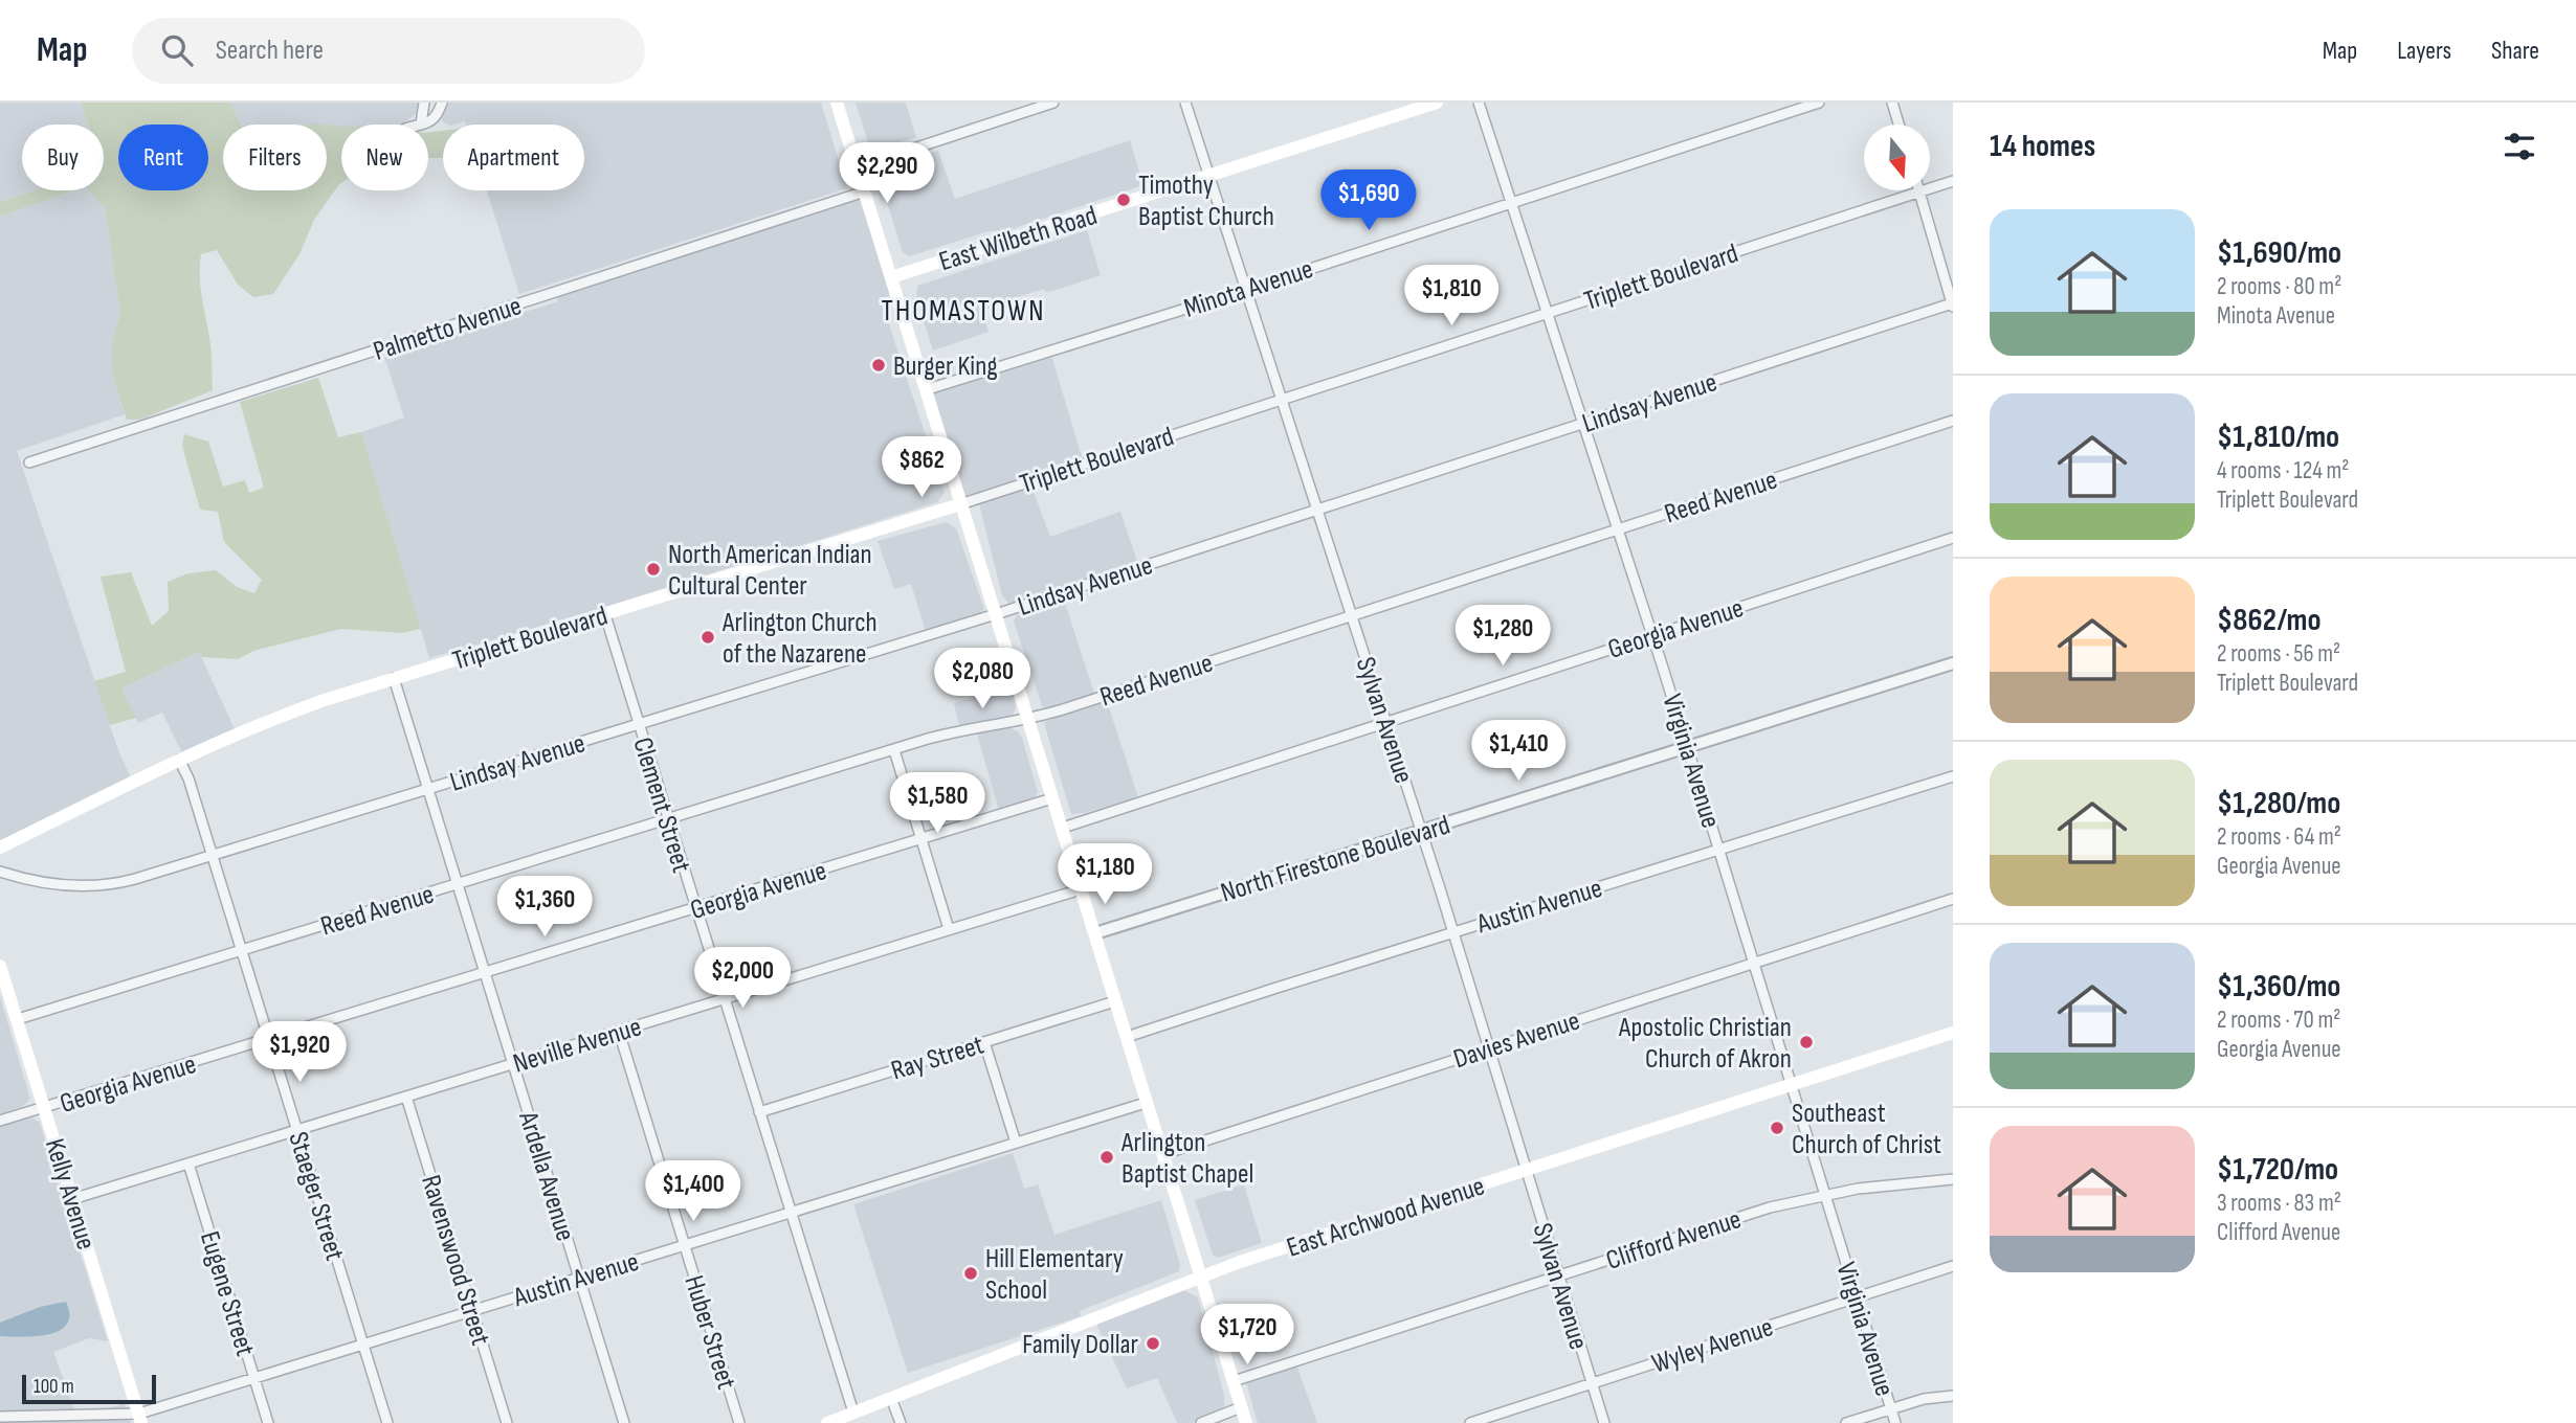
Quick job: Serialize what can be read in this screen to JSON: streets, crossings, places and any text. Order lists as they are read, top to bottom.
{
  "streets": {
    "main road": [
      "East Wilbeth Road",
      "Triplett Boulevard",
      "Kelly Avenue",
      "East Archwood Avenue"
    ],
    "street": [
      "Minota Avenue",
      "Palmetto Avenue",
      "Lindsay Avenue",
      "Reed Avenue",
      "Georgia Avenue",
      "Sylvan Avenue",
      "Virginia Avenue",
      "Clement Street",
      "North Firestone Boulevard",
      "Austin Avenue",
      "Davies Avenue",
      "Neville Avenue",
      "Ray Street",
      "Ardella Avenue",
      "Staeger Street",
      "Clifford Avenue",
      "Ravenswood Street",
      "Eugene Street",
      "Huber Street",
      "Wyley Avenue"
    ]
  },
  "crossings": [
    ["East Wilbeth Road", "Sylvan Avenue"],
    ["Triplett Boulevard", "Sylvan Avenue"],
    ["Triplett Boulevard", "Virginia Avenue"],
    ["Triplett Boulevard", "Clement Street"],
    ["Triplett Boulevard", "Ardella Avenue"],
    ["Triplett Boulevard", "Staeger Street"],
    ["Minota Avenue", "Sylvan Avenue"],
    ["Minota Avenue", "Virginia Avenue"],
    ["Lindsay Avenue", "Sylvan Avenue"],
    ["Lindsay Avenue", "Virginia Avenue"],
    ["Lindsay Avenue", "Clement Street"],
    ["Lindsay Avenue", "Ardella Avenue"],
    ["Lindsay Avenue", "Staeger Street"],
    ["Reed Avenue", "Sylvan Avenue"],
    ["Reed Avenue", "Virginia Avenue"],
    ["Reed Avenue", "Clement Street"],
    ["Reed Avenue", "Ardella Avenue"],
    ["Reed Avenue", "Kelly Avenue"],
    ["Reed Avenue", "Staeger Street"],
    ["Georgia Avenue", "Sylvan Avenue"],
    ["Georgia Avenue", "Virginia Avenue"],
    ["Georgia Avenue", "Clement Street"],
    ["Georgia Avenue", "Ardella Avenue"],
    ["Georgia Avenue", "Kelly Avenue"],
    ["Georgia Avenue", "Staeger Street"],
    ["Sylvan Avenue", "North Firestone Boulevard"],
    ["Sylvan Avenue", "Austin Avenue"],
    ["Sylvan Avenue", "Davies Avenue"],
    ["Sylvan Avenue", "East Archwood Avenue"],
    ["Sylvan Avenue", "Clifford Avenue"],
    ["Sylvan Avenue", "Wyley Avenue"],
    ["Virginia Avenue", "North Firestone Boulevard"],
    ["Virginia Avenue", "Austin Avenue"],
    ["Virginia Avenue", "Davies Avenue"],
    ["Virginia Avenue", "East Archwood Avenue"],
    ["Virginia Avenue", "Clifford Avenue"],
    ["Virginia Avenue", "Wyley Avenue"],
    ["Clement Street", "Austin Avenue"],
    ["Clement Street", "Neville Avenue"],
    ["Clement Street", "Ray Street"],
    ["Clement Street", "East Archwood Avenue"],
    ["Austin Avenue", "Ardella Avenue"],
    ["Austin Avenue", "Kelly Avenue"],
    ["Austin Avenue", "Staeger Street"],
    ["Austin Avenue", "Ravenswood Street"],
    ["Austin Avenue", "Eugene Street"],
    ["Austin Avenue", "Huber Street"],
    ["Neville Avenue", "Ardella Avenue"],
    ["Neville Avenue", "Kelly Avenue"],
    ["Neville Avenue", "Staeger Street"],
    ["Neville Avenue", "Ravenswood Street"],
    ["Neville Avenue", "Eugene Street"],
    ["Neville Avenue", "Huber Street"]
  ],
  "districts": ["THOMASTOWN"],
  "places": [
    "Timothy Baptist Church",
    "Burger King",
    "North American Indian Cultural Center",
    "Arlington Church of the Nazarene",
    "Apostolic Christian Church of Akron",
    "Southeast Church of Christ",
    "Arlington Baptist Chapel",
    "Hill Elementary School",
    "Family Dollar"
  ],
  "scale_bar": "100 m",
  "north": "bottom",
  "page": {
    "header": "Map",
    "search": "Search here",
    "nav": ["Map", "Layers", "Share"],
    "heading": "14 homes",
    "chip": [
      "Buy",
      "Rent",
      "Filters",
      "New",
      "Apartment"
    ],
    "price": [
      "$2,290",
      "$1,690",
      "$1,810",
      "$862",
      "$1,280",
      "$2,080",
      "$1,410",
      "$1,580",
      "$1,180",
      "$1,360",
      "$2,000",
      "$1,920",
      "$1,400",
      "$1,720"
    ],
    "list": [
      {
        "name": "$1,690/mo",
        "note": "2 rooms · 80 m² · Minota Avenue"
      },
      {
        "name": "$1,810/mo",
        "note": "4 rooms · 124 m² · Triplett Boulevard"
      },
      {
        "name": "$862/mo",
        "note": "2 rooms · 56 m² · Triplett Boulevard"
      },
      {
        "name": "$1,280/mo",
        "note": "2 rooms · 64 m² · Georgia Avenue"
      },
      {
        "name": "$1,360/mo",
        "note": "2 rooms · 70 m² · Georgia Avenue"
      },
      {
        "name": "$1,720/mo",
        "note": "3 rooms · 83 m² · Clifford Avenue"
      }
    ],
    "scale": "100 m"
  }
}
